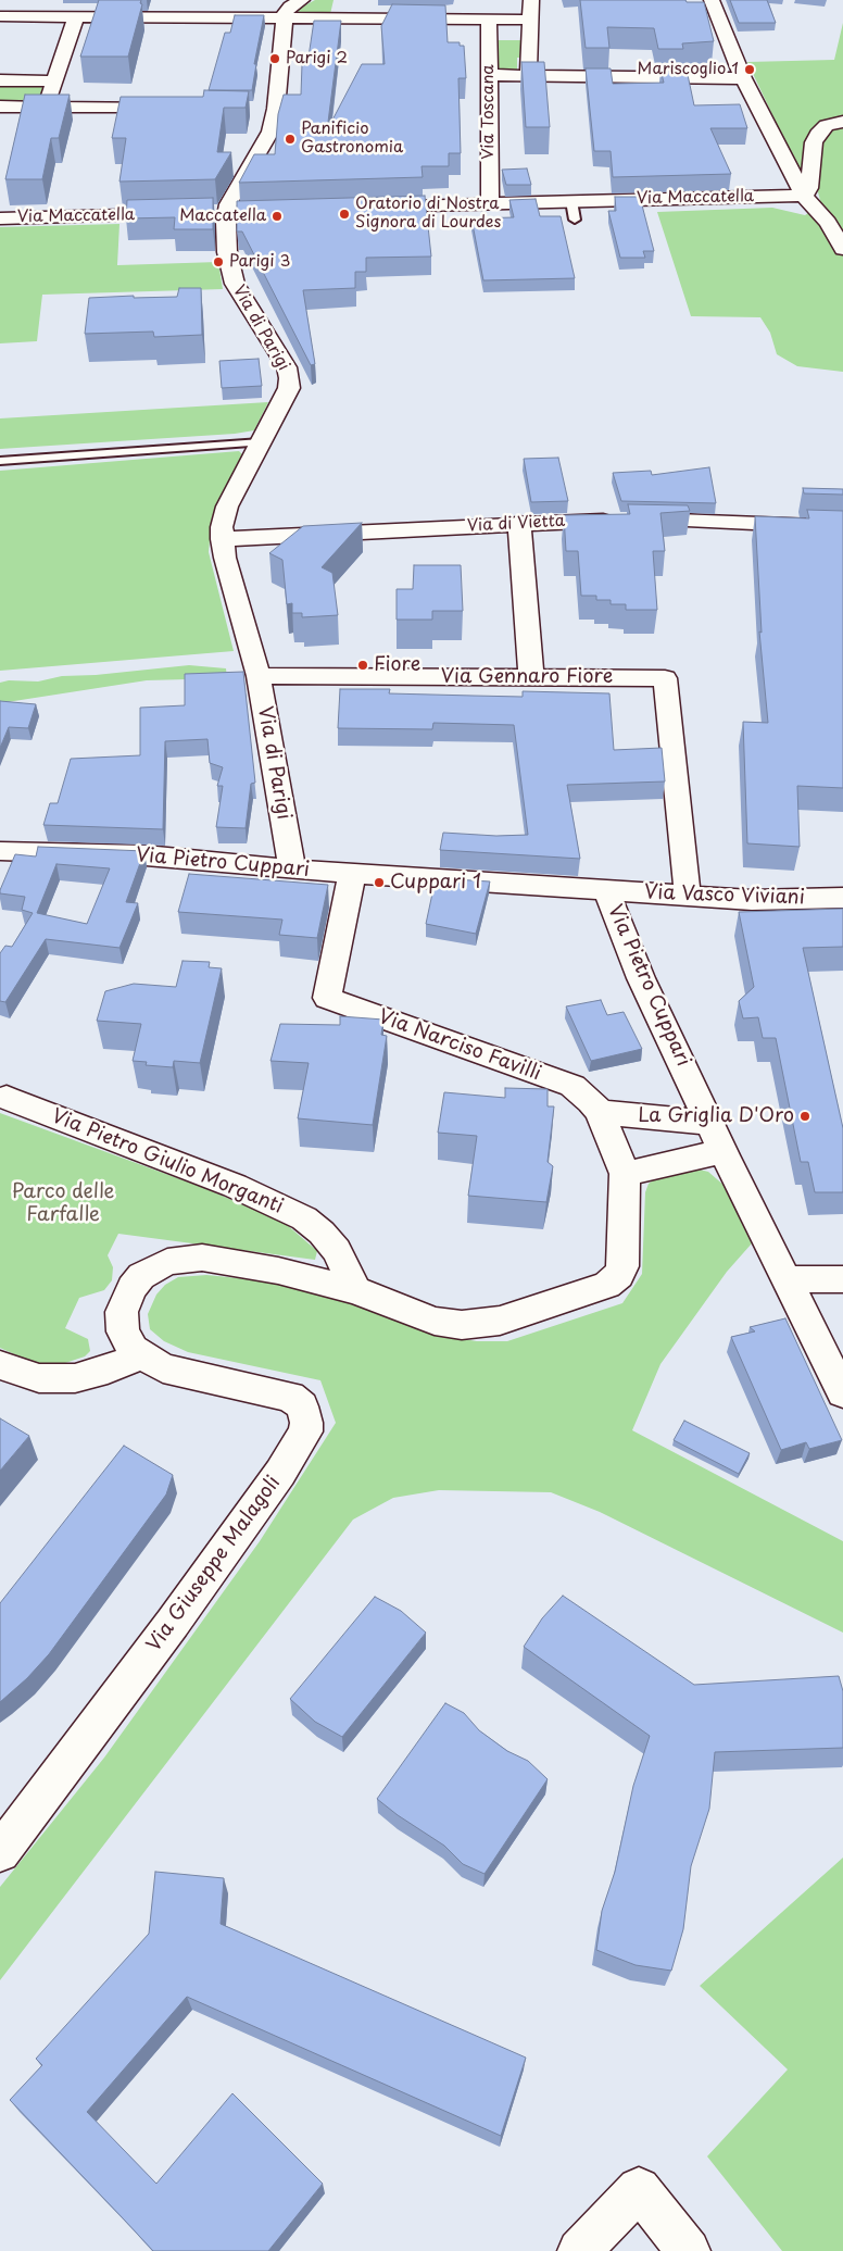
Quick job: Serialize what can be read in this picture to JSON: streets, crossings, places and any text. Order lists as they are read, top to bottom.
{
  "streets": {
    "street": [
      "Via Toscana",
      "Via Maccatella",
      "Via di Parigi",
      "Via di Vietta",
      "Via Gennaro Fiore",
      "Via Pietro Cuppari",
      "Via Vasco Viviani",
      "Via Narciso Favilli",
      "Via Pietro Giulio Morganti",
      "Via Giuseppe Malagoli"
    ]
  },
  "crossings": [
    ["Via Toscana", "Via Maccatella"],
    ["Via di Parigi", "Via di Vietta"],
    ["Via di Parigi", "Via Gennaro Fiore"],
    ["Via di Parigi", "Via Pietro Cuppari"],
    ["Via Gennaro Fiore", "Via Vasco Viviani"],
    ["Via Pietro Cuppari", "Via Vasco Viviani"],
    ["Via Pietro Cuppari", "Via Narciso Favilli"]
  ],
  "parks": ["Parco delle Farfalle"],
  "places": [
    "Parigi 2",
    "Mariscoglio 1",
    "Panificio Gastronomia",
    "Oratorio di Nostra Signora di Lourdes",
    "Maccatella",
    "Parigi 3",
    "Fiore",
    "Cuppari 1",
    "La Griglia D'Oro"
  ]
}
